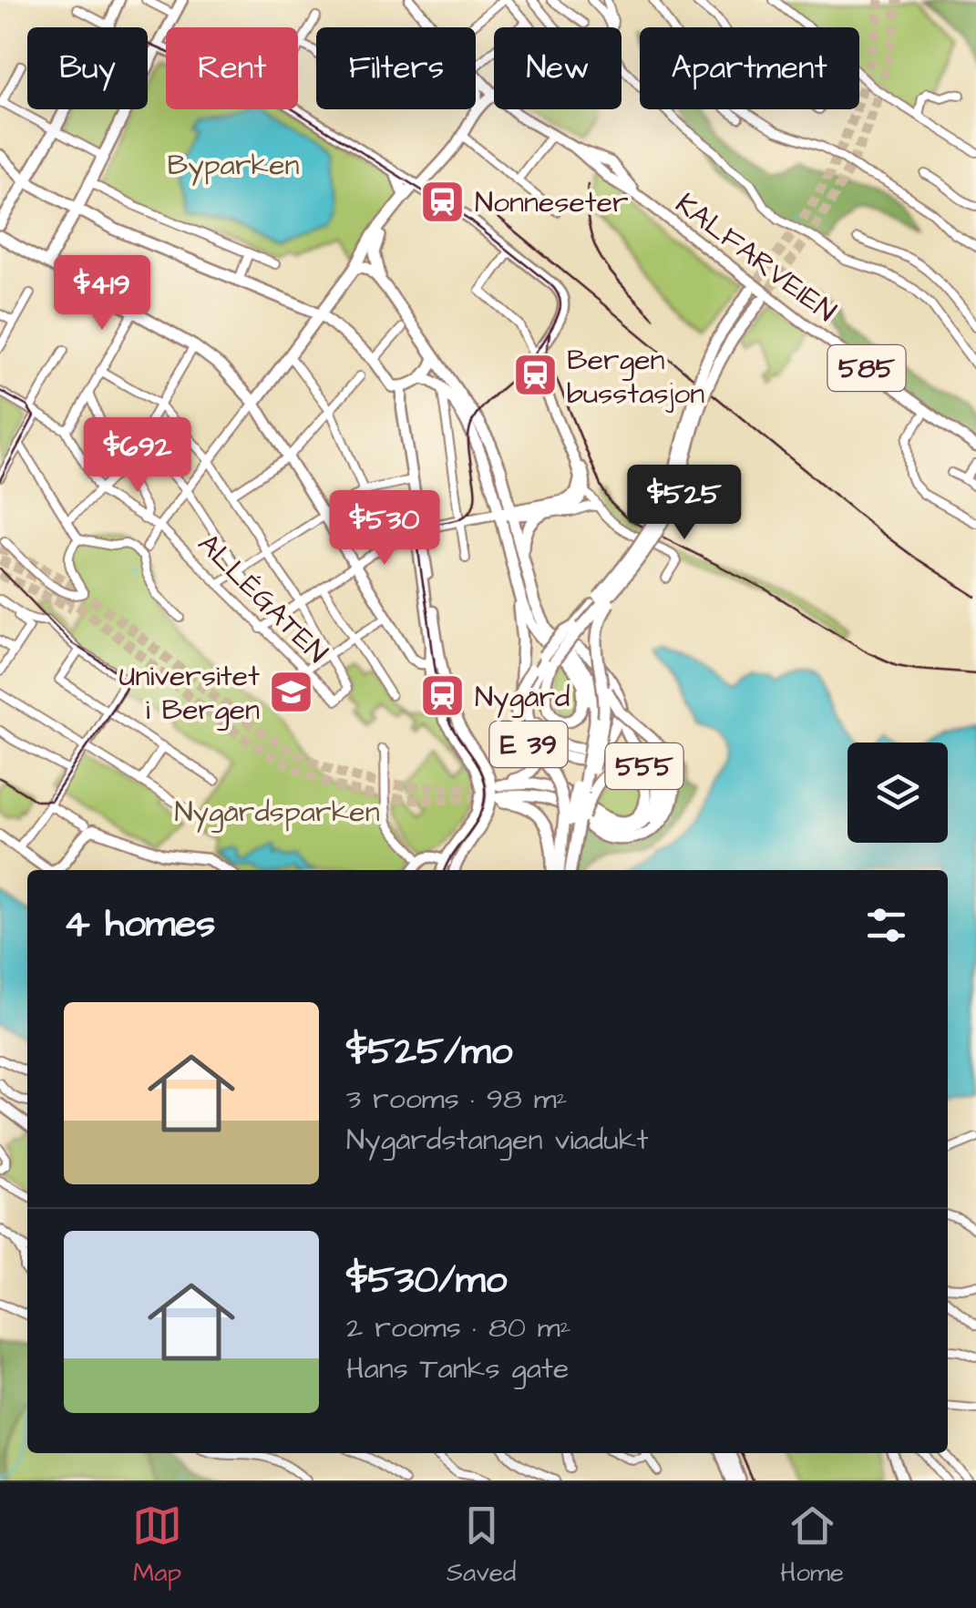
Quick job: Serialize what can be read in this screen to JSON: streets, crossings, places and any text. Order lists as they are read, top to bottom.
{
  "streets": {
    "highway": ["E 39", "555"],
    "main road": ["KALFARVEIEN", "585"],
    "street": ["ALLÉGATEN"]
  },
  "crossings": [
    ["KALFARVEIEN", "585"],
    ["E 39", "555"]
  ],
  "parks": ["Byparken", "Nygårdsparken"],
  "places": {
    "station": ["Nonneseter", "Bergen busstasjon", "Nygård"],
    "school or university": ["Universitet i Bergen"]
  },
  "page": {
    "chip": [
      "Buy",
      "Rent",
      "Filters",
      "New",
      "Apartment"
    ],
    "price": [
      "$419",
      "$692",
      "$525",
      "$530"
    ],
    "heading": "4 homes",
    "list": [
      {
        "name": "$525/mo",
        "note": "3 rooms · 98 m² · Nygårdstangen viadukt"
      },
      {
        "name": "$530/mo",
        "note": "2 rooms · 80 m² · Hans Tanks gate"
      }
    ],
    "tabs": ["Map", "Saved", "Home"]
  }
}
